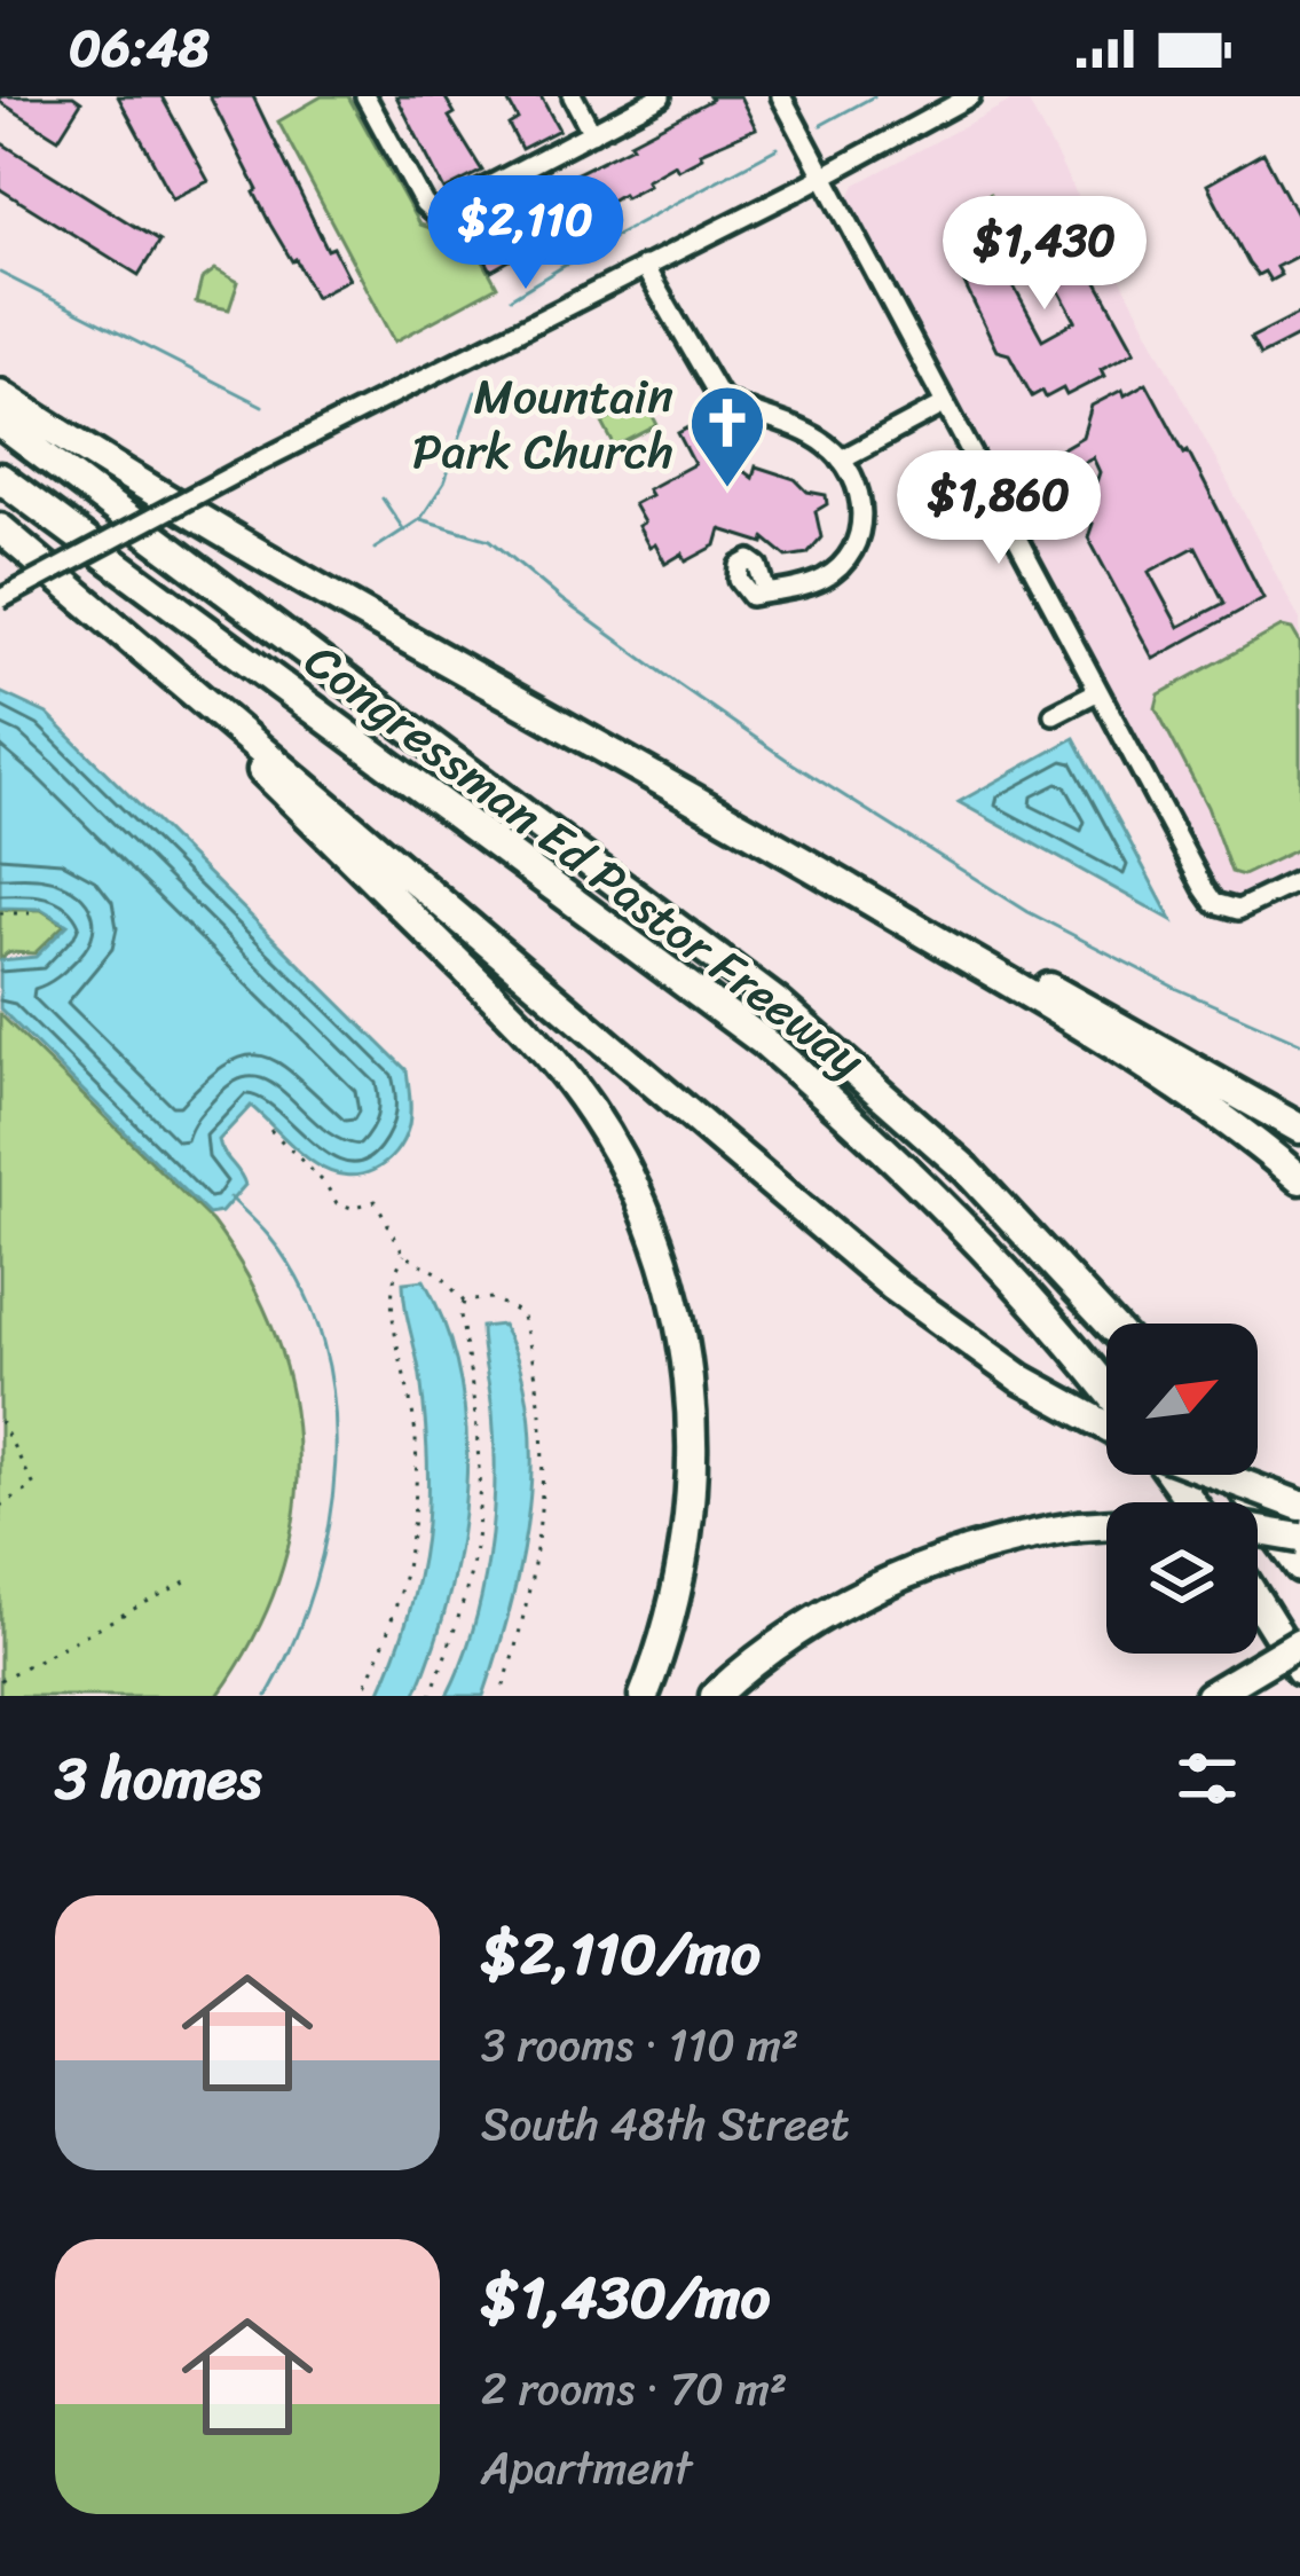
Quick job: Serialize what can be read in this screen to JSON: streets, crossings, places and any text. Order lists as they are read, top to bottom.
{
  "streets": {
    "highway": ["Congressman Ed Pastor Freeway"]
  },
  "places": {
    "church": ["Mountain Park Church"]
  },
  "north": "top right",
  "page": {
    "status": "06:48",
    "price": ["$2,110", "$1,430", "$1,860"],
    "heading": "3 homes",
    "list": [
      {
        "name": "$2,110/mo",
        "note": "3 rooms · 110 m² · South 48th Street"
      },
      {
        "name": "$1,430/mo",
        "note": "2 rooms · 70 m² · Apartment"
      }
    ]
  }
}
